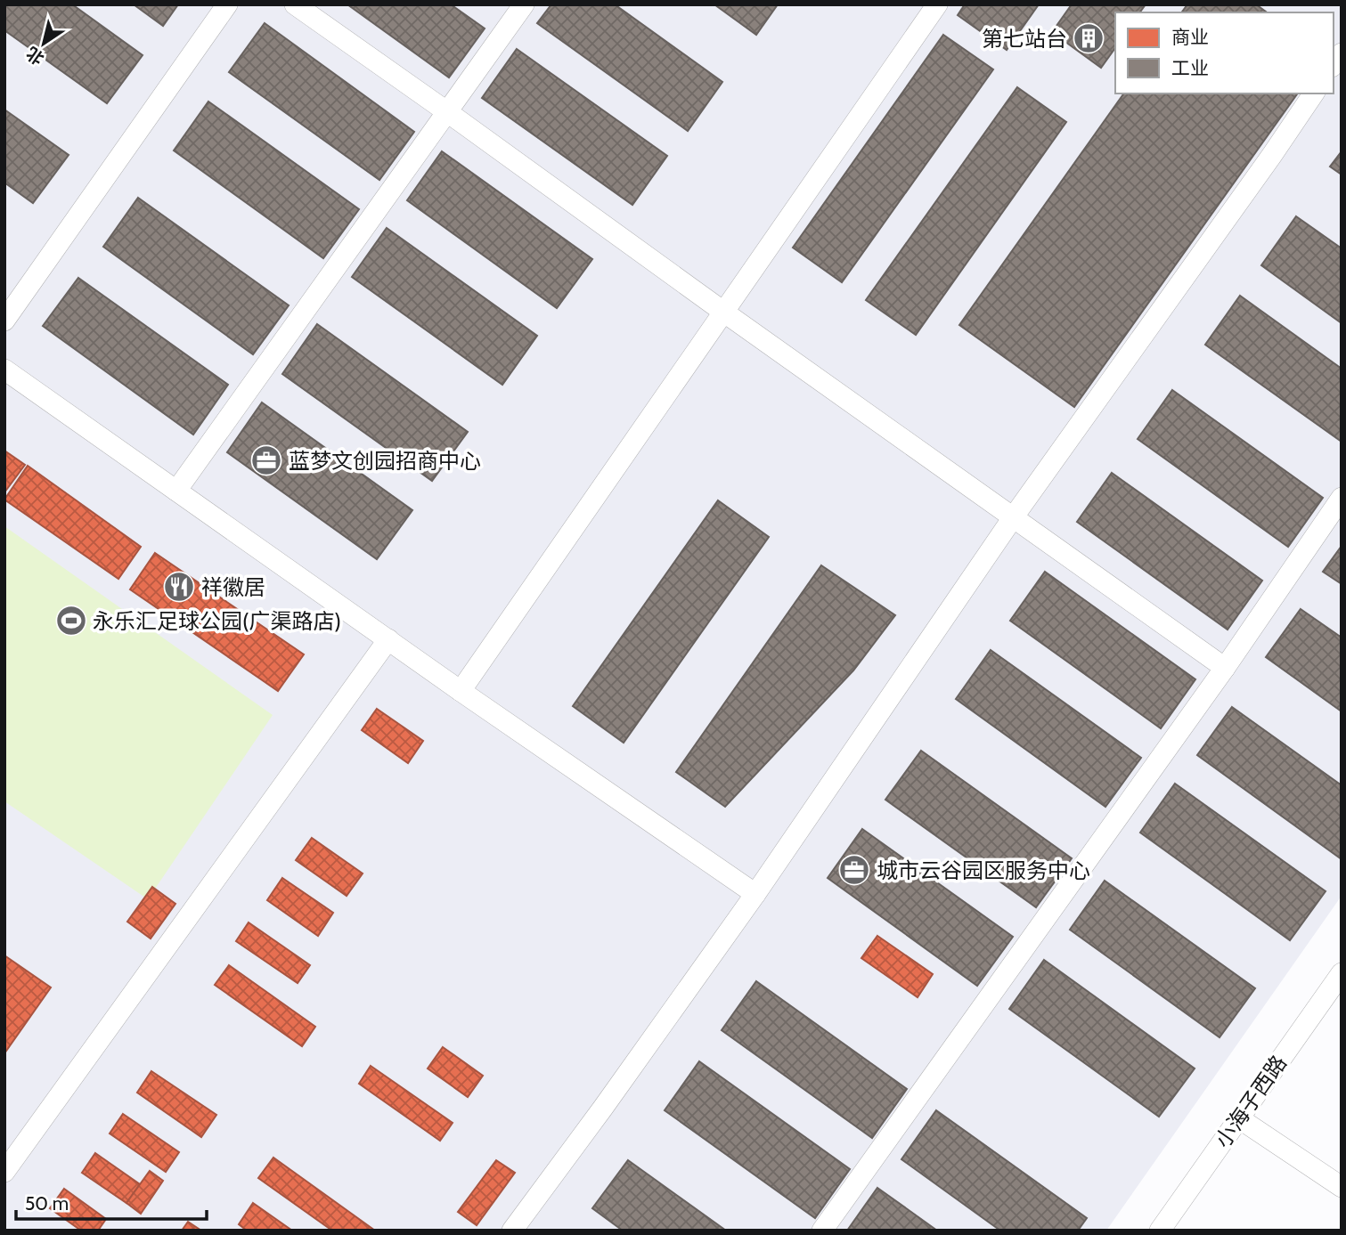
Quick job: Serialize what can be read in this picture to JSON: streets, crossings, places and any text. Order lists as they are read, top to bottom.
{
  "streets": {
    "street": ["小海子西路"]
  },
  "places": {
    "building": ["第七站台"],
    "office": ["蓝梦文创园招商中心", "城市云谷园区服务中心"],
    "restaurant": ["祥徽居"],
    "sports": ["永乐汇足球公园(广渠路店)"]
  },
  "legend": ["商业", "工业"],
  "scale_bar": "50 m",
  "north": "bottom left"
}
